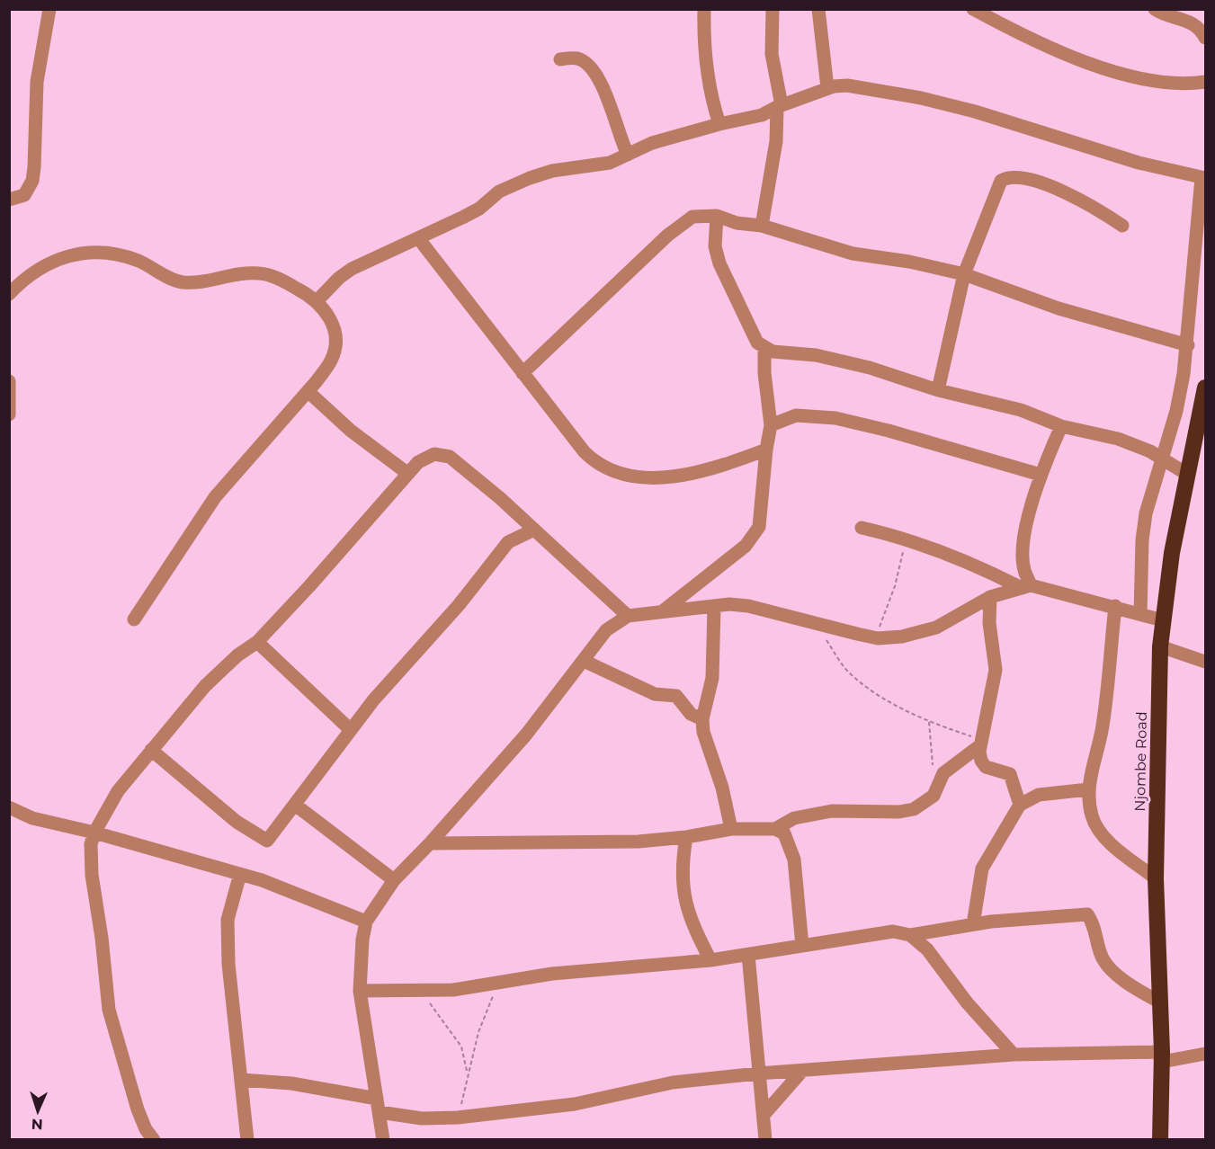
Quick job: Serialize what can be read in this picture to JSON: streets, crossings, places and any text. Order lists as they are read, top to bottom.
{
  "streets": {
    "highway": ["Njombe Road"]
  },
  "north": "bottom"
}
